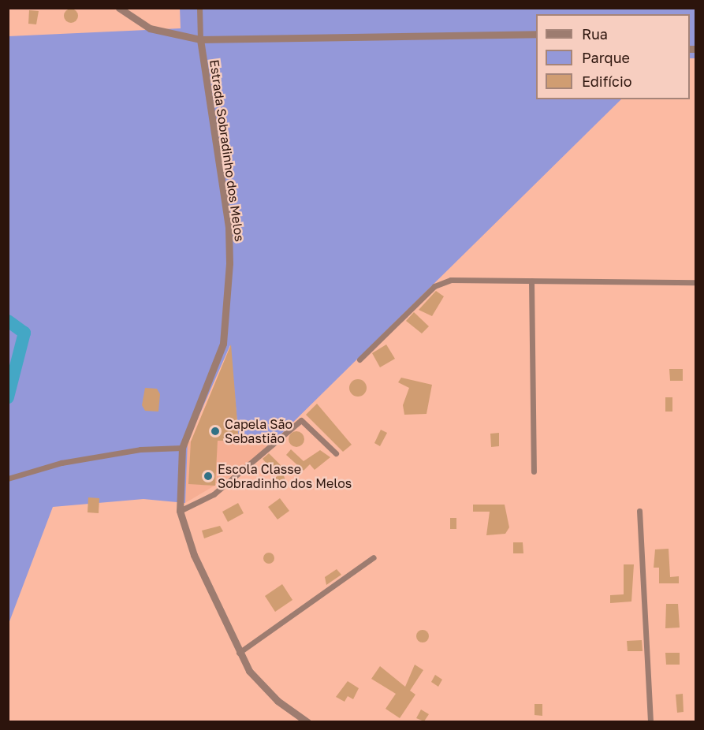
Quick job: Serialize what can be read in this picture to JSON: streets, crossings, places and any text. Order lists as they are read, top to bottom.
{
  "streets": {
    "street": ["Estrada Sobradinho dos Melos"]
  },
  "places": ["Capela São Sebastião", "Escola Classe Sobradinho dos Melos"],
  "legend": ["Rua", "Parque", "Edifício"]
}
